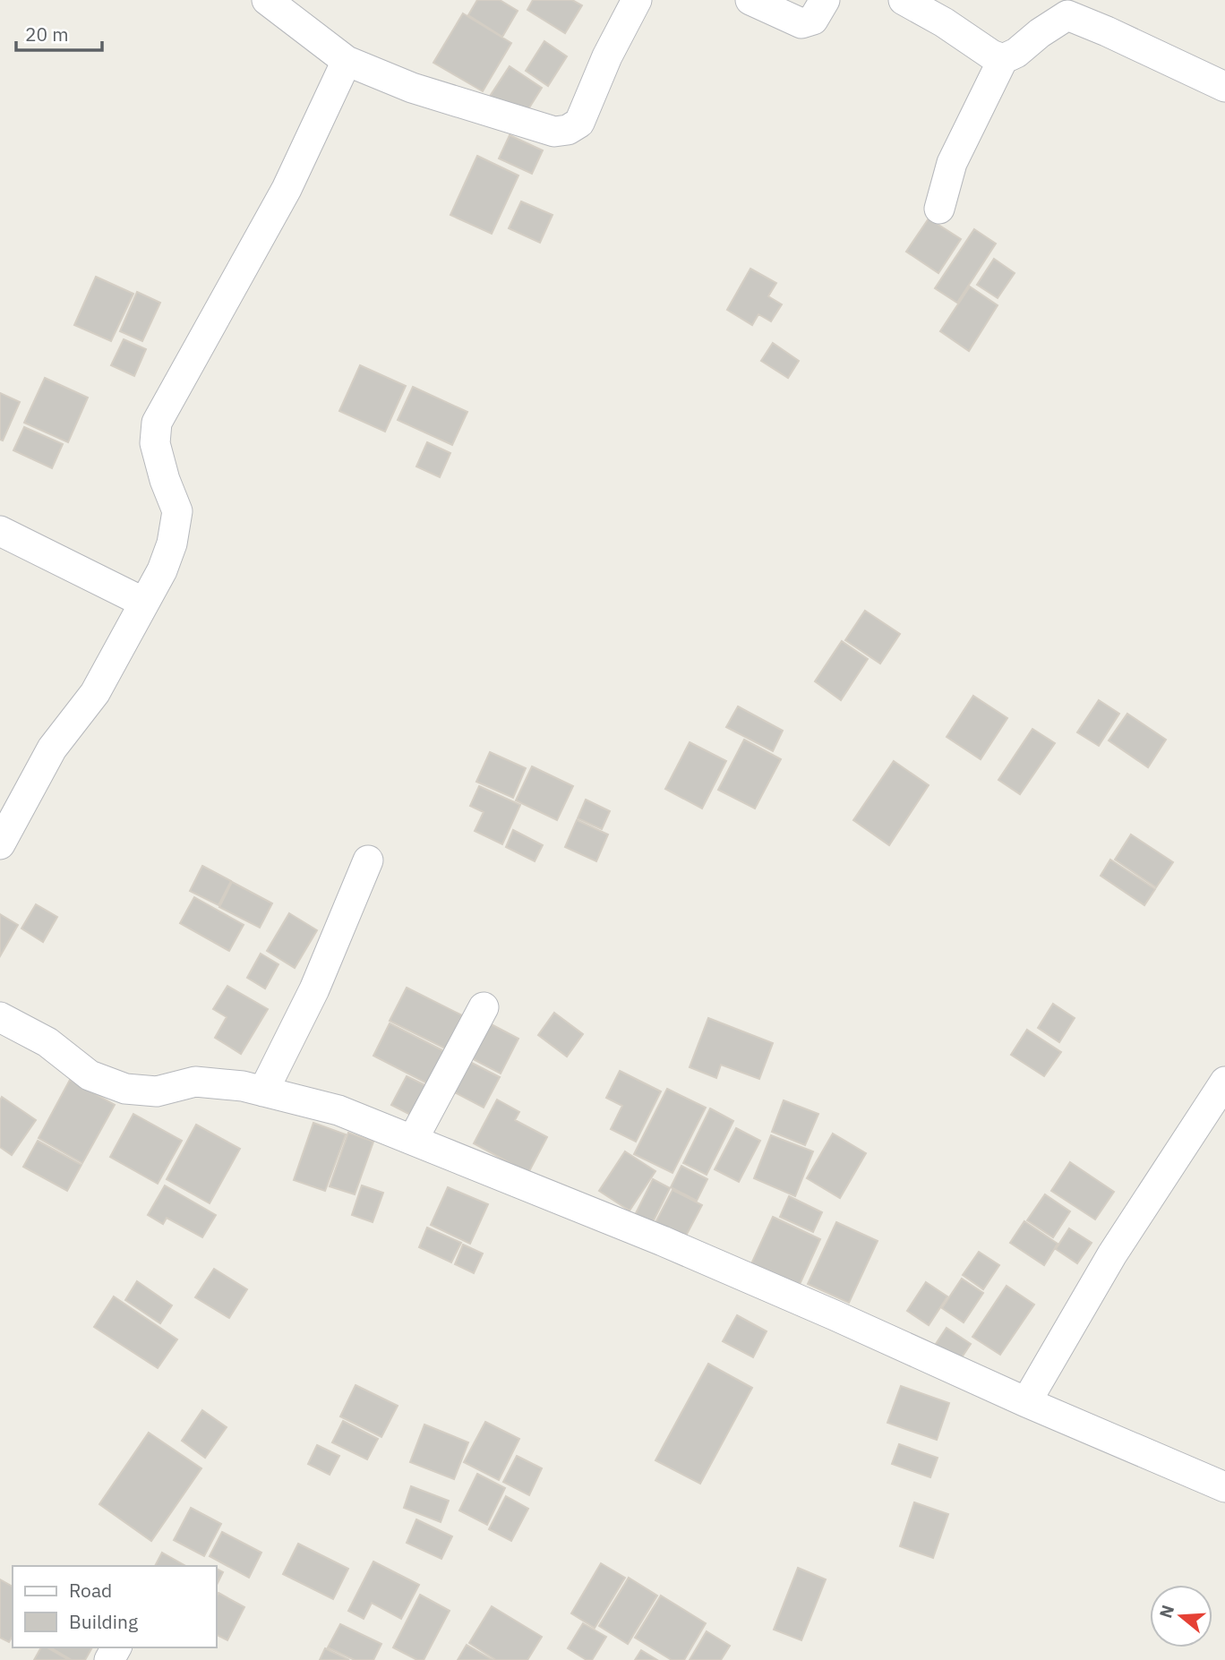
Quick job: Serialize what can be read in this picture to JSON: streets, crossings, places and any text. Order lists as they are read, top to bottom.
{
  "legend": ["Road", "Building"],
  "scale_bar": "20 m",
  "north": "left"
}
